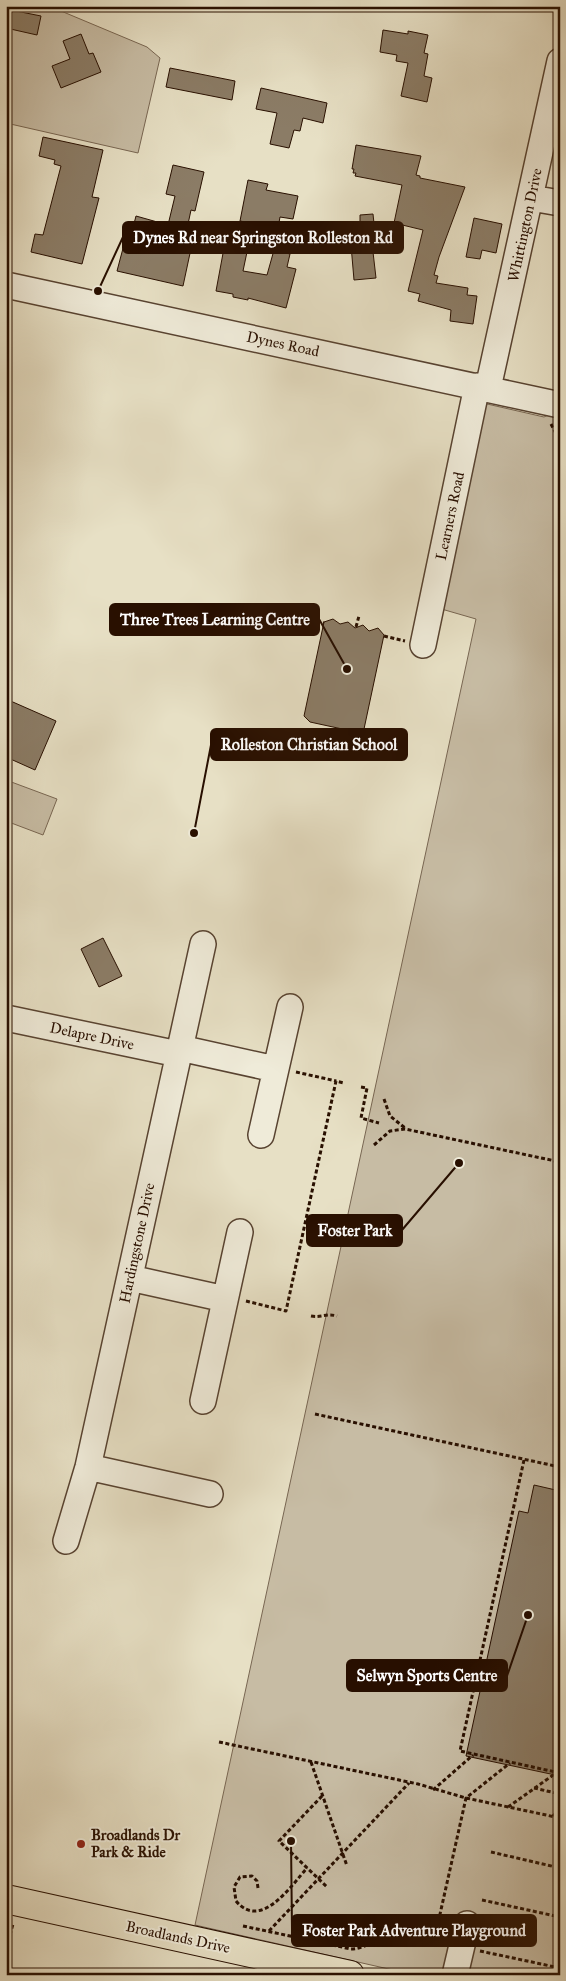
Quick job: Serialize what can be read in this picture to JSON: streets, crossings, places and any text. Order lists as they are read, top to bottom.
{
  "streets": {
    "main road": ["Broadlands Drive"],
    "street": [
      "Whittington Drive",
      "Dynes Road",
      "Learners Road",
      "Delapre Drive",
      "Hardingstone Drive"
    ]
  },
  "crossings": [
    ["Whittington Drive", "Dynes Road"],
    ["Whittington Drive", "Learners Road"],
    ["Dynes Road", "Learners Road"],
    ["Delapre Drive", "Hardingstone Drive"]
  ],
  "places": [
    "Dynes Rd near Springston Rolleston Rd",
    "Three Trees Learning Centre",
    "Rolleston Christian School",
    "Foster Park",
    "Selwyn Sports Centre",
    "Foster Park Adventure Playground",
    "Broadlands Dr Park & Ride"
  ]
}
